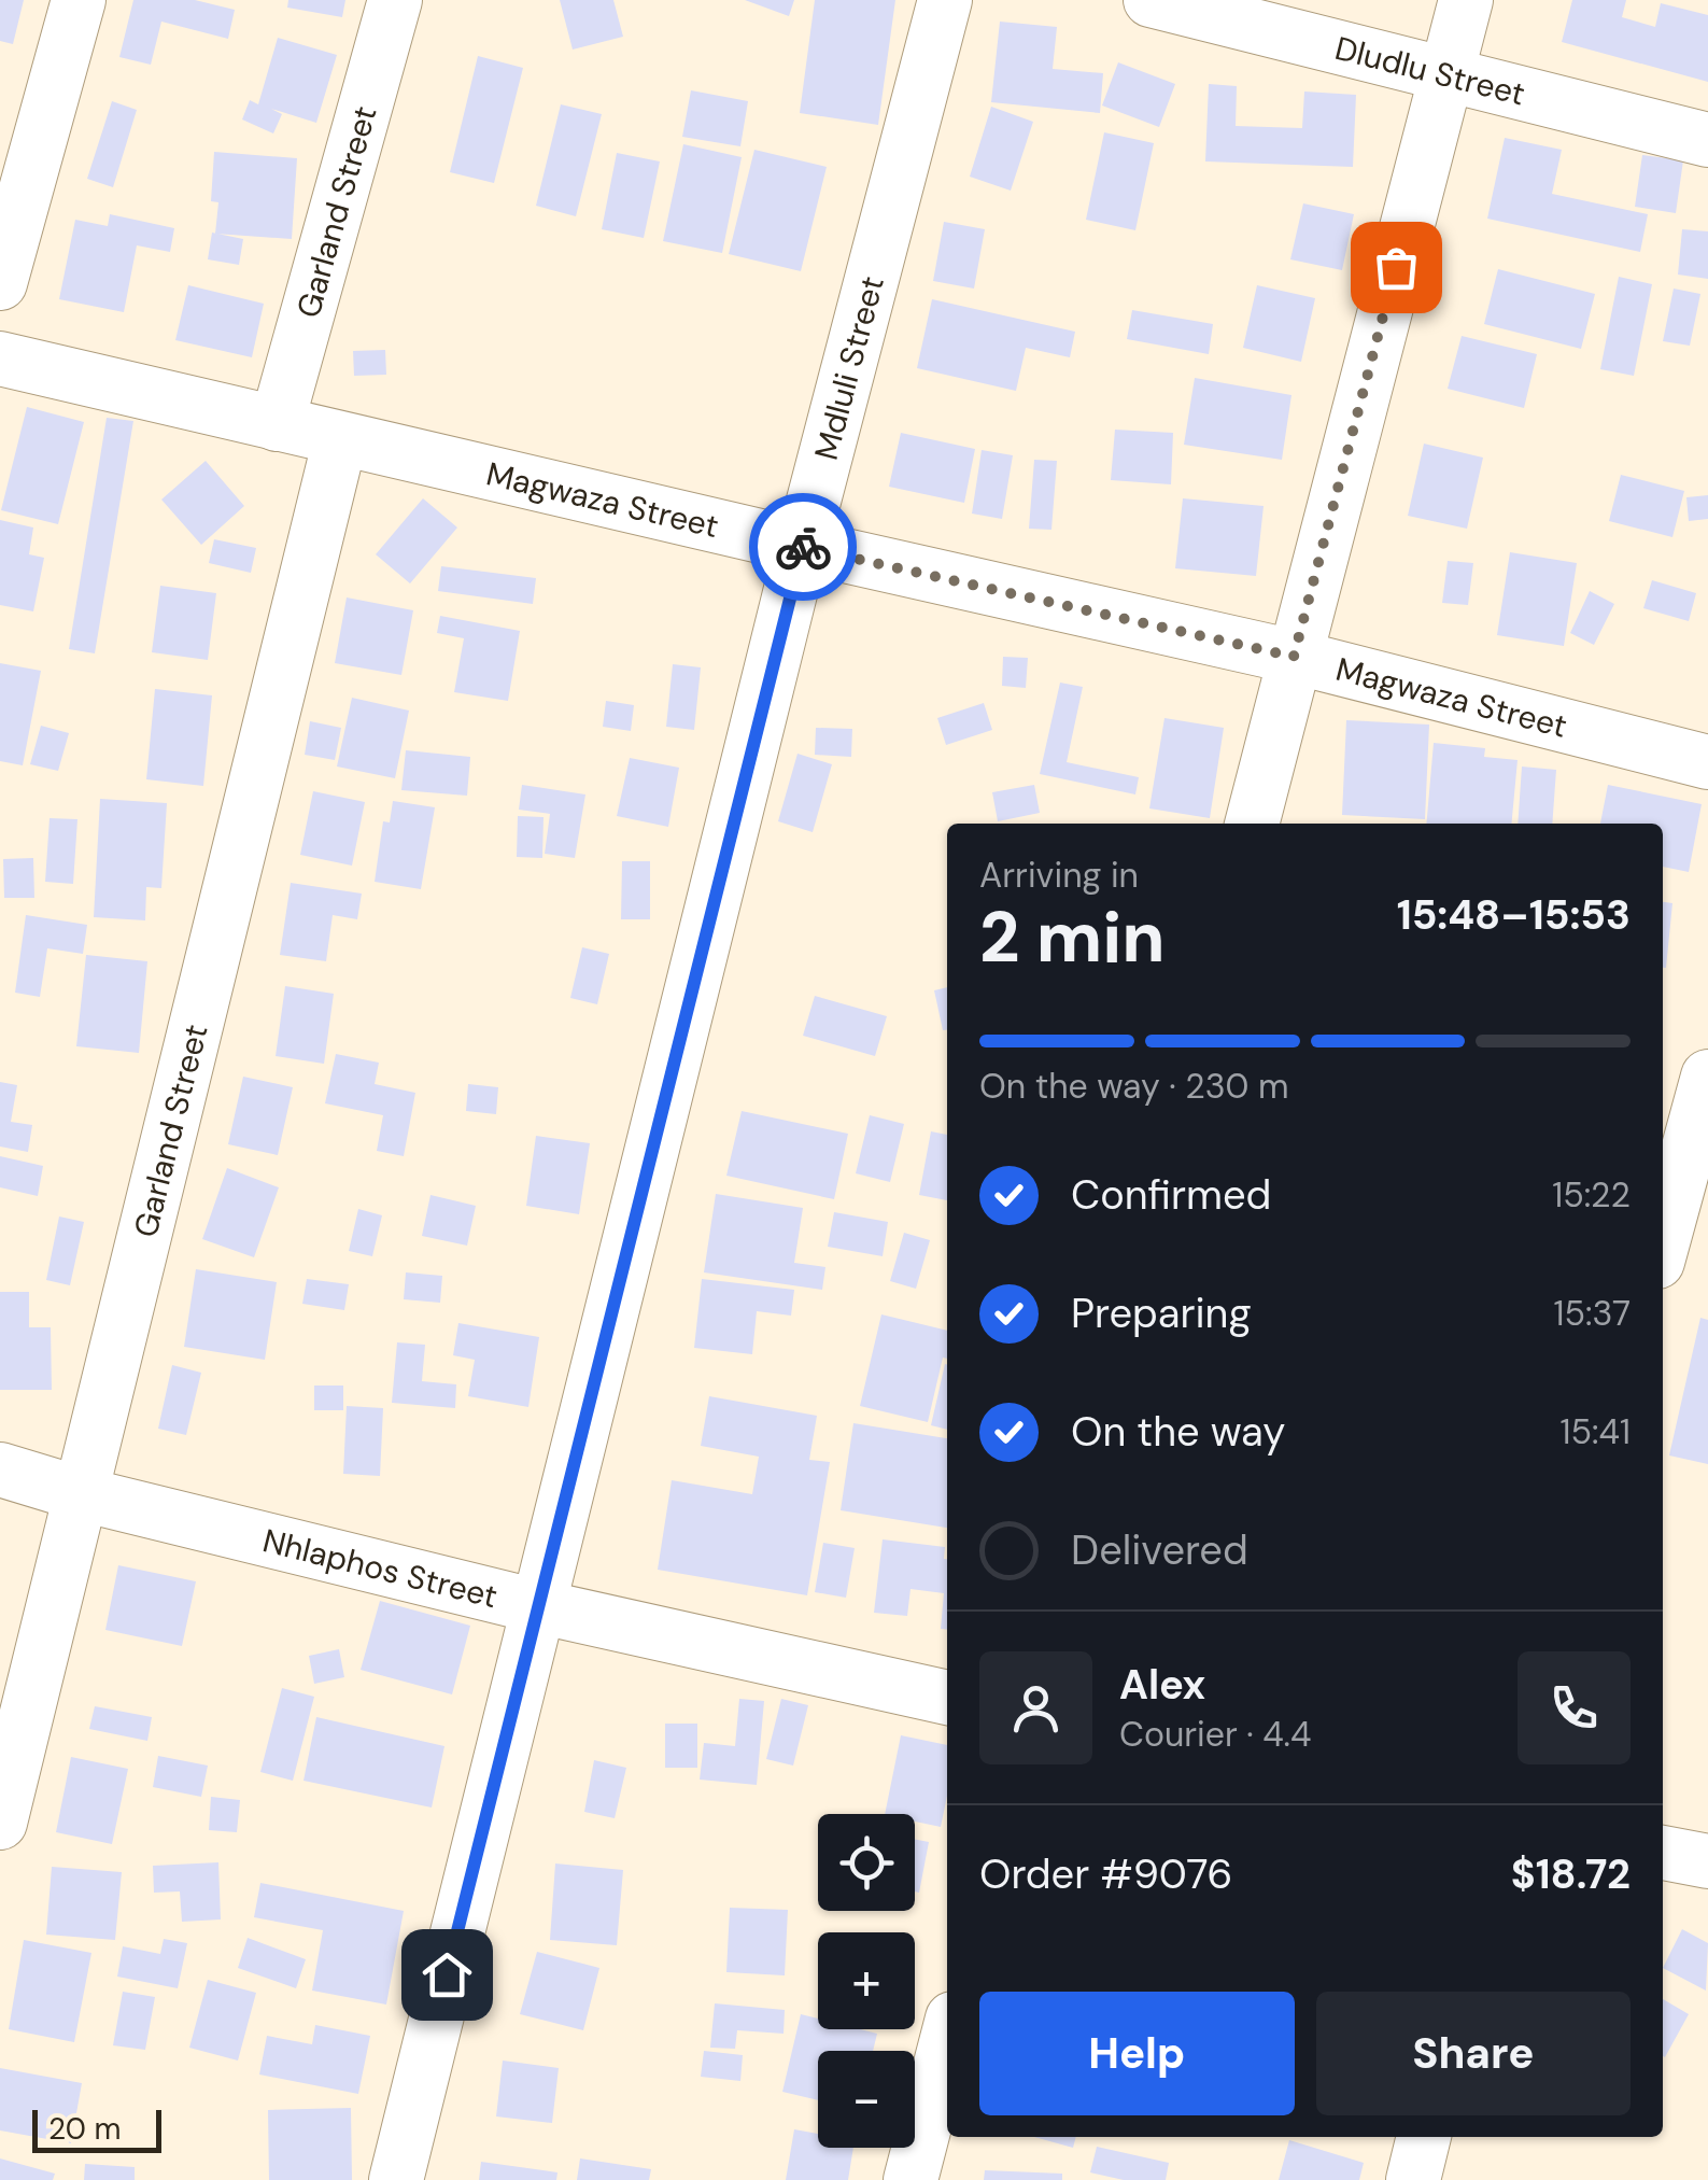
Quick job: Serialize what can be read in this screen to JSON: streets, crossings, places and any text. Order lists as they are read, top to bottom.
{
  "streets": {
    "street": [
      "Dludlu Street",
      "Garland Street",
      "Mdluli Street",
      "Magwaza Street",
      "Nhlaphos Street"
    ]
  },
  "crossings": [
    ["Garland Street", "Magwaza Street"],
    ["Garland Street", "Nhlaphos Street"],
    ["Mdluli Street", "Magwaza Street"],
    ["Mdluli Street", "Nhlaphos Street"]
  ],
  "scale_bar": "20 m",
  "page": {
    "heading": ["2 min", "Arriving in", "15:48–15:53"],
    "panel": [
      "Alex",
      "Courier · 4.4",
      "Order #9076",
      "$18.72"
    ],
    "bar": "On the way · 230 m",
    "list": [
      ["Confirmed", "15:22"],
      ["Preparing", "15:37"],
      ["On the way", "15:41"],
      "Delivered"
    ],
    "map_buttons": ["+", "−"],
    "buttons": ["Help", "Share"],
    "scale": "20 m"
  }
}
